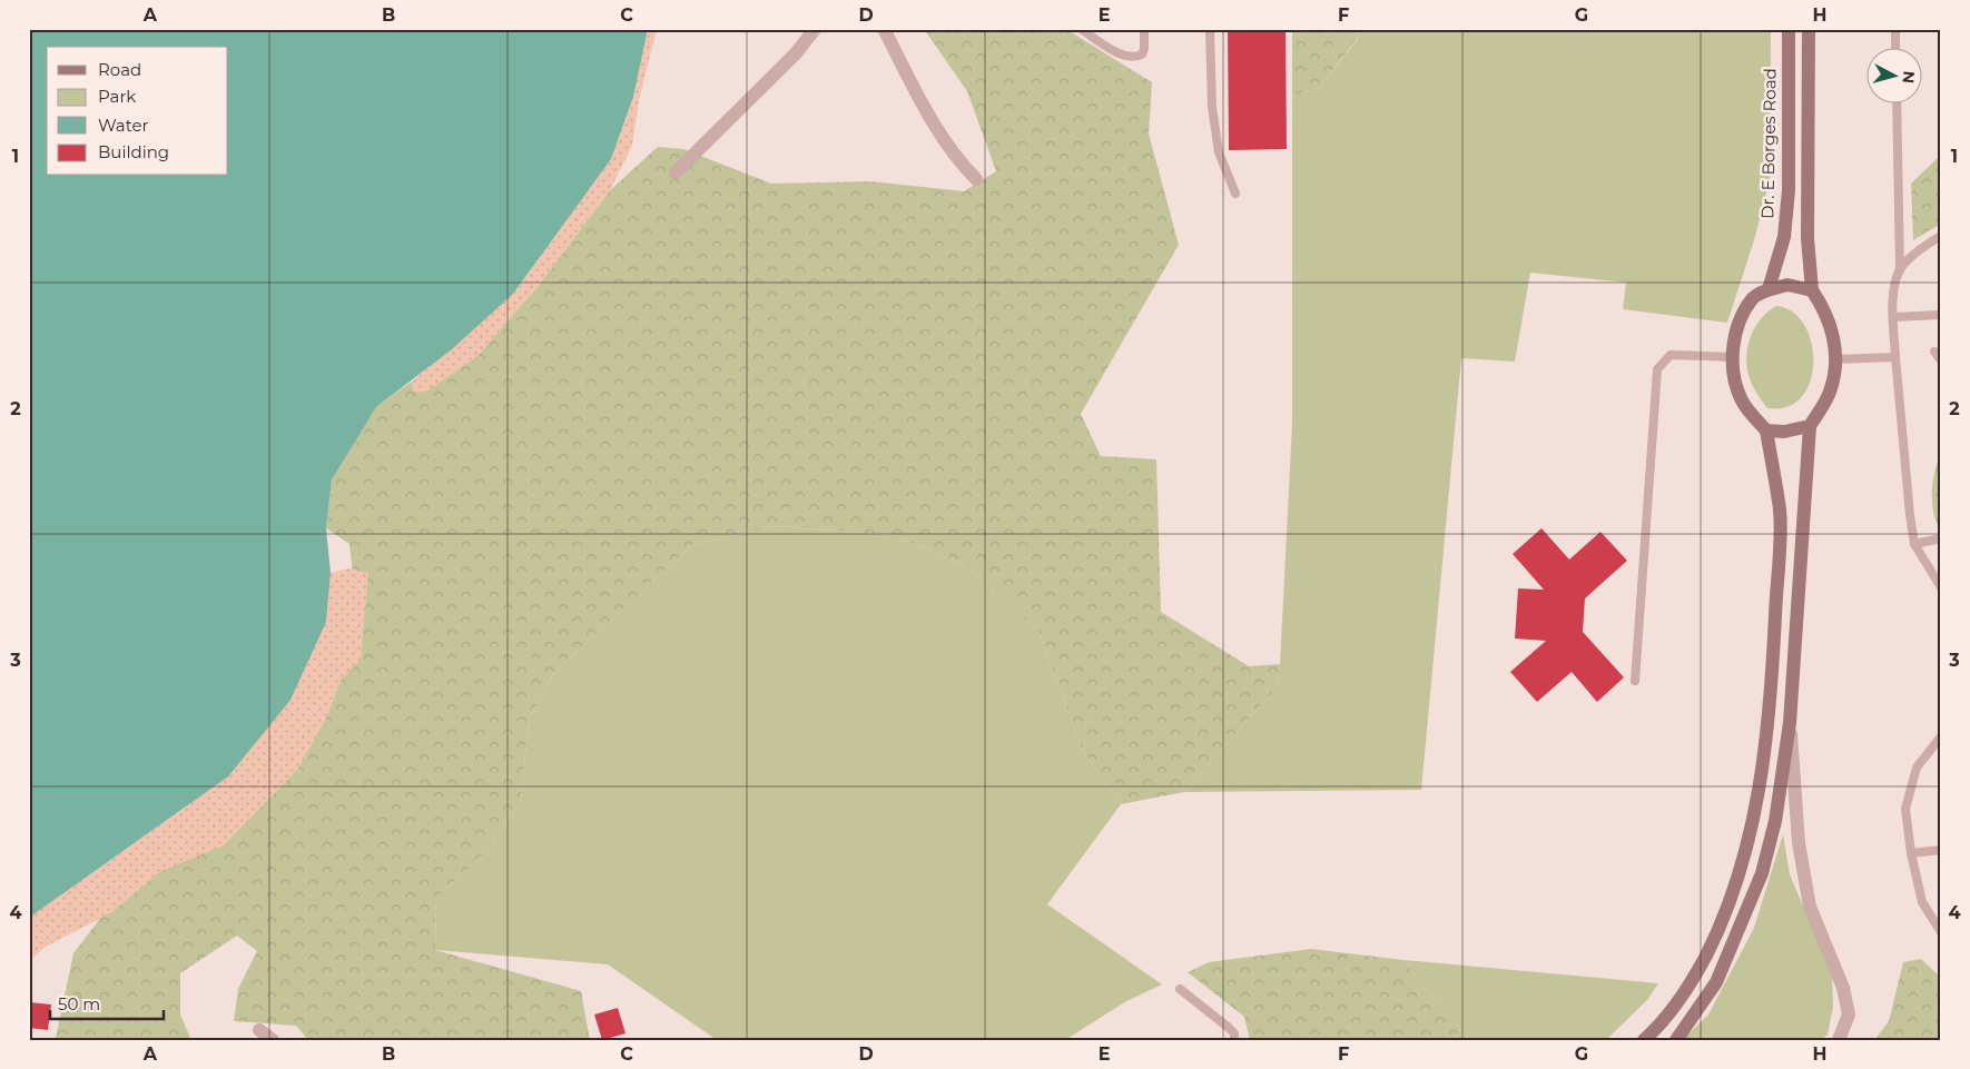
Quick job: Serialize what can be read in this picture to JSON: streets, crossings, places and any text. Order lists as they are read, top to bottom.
{
  "streets": {
    "main road": ["Dr. E Borges Road"]
  },
  "legend": [
    "Road",
    "Park",
    "Water",
    "Building"
  ],
  "scale_bar": "50 m",
  "north": "right",
  "grid": {
    "columns": [
      "A",
      "B",
      "C",
      "D",
      "E",
      "F",
      "G",
      "H"
    ],
    "rows": [
      "1",
      "2",
      "3",
      "4"
    ]
  }
}
